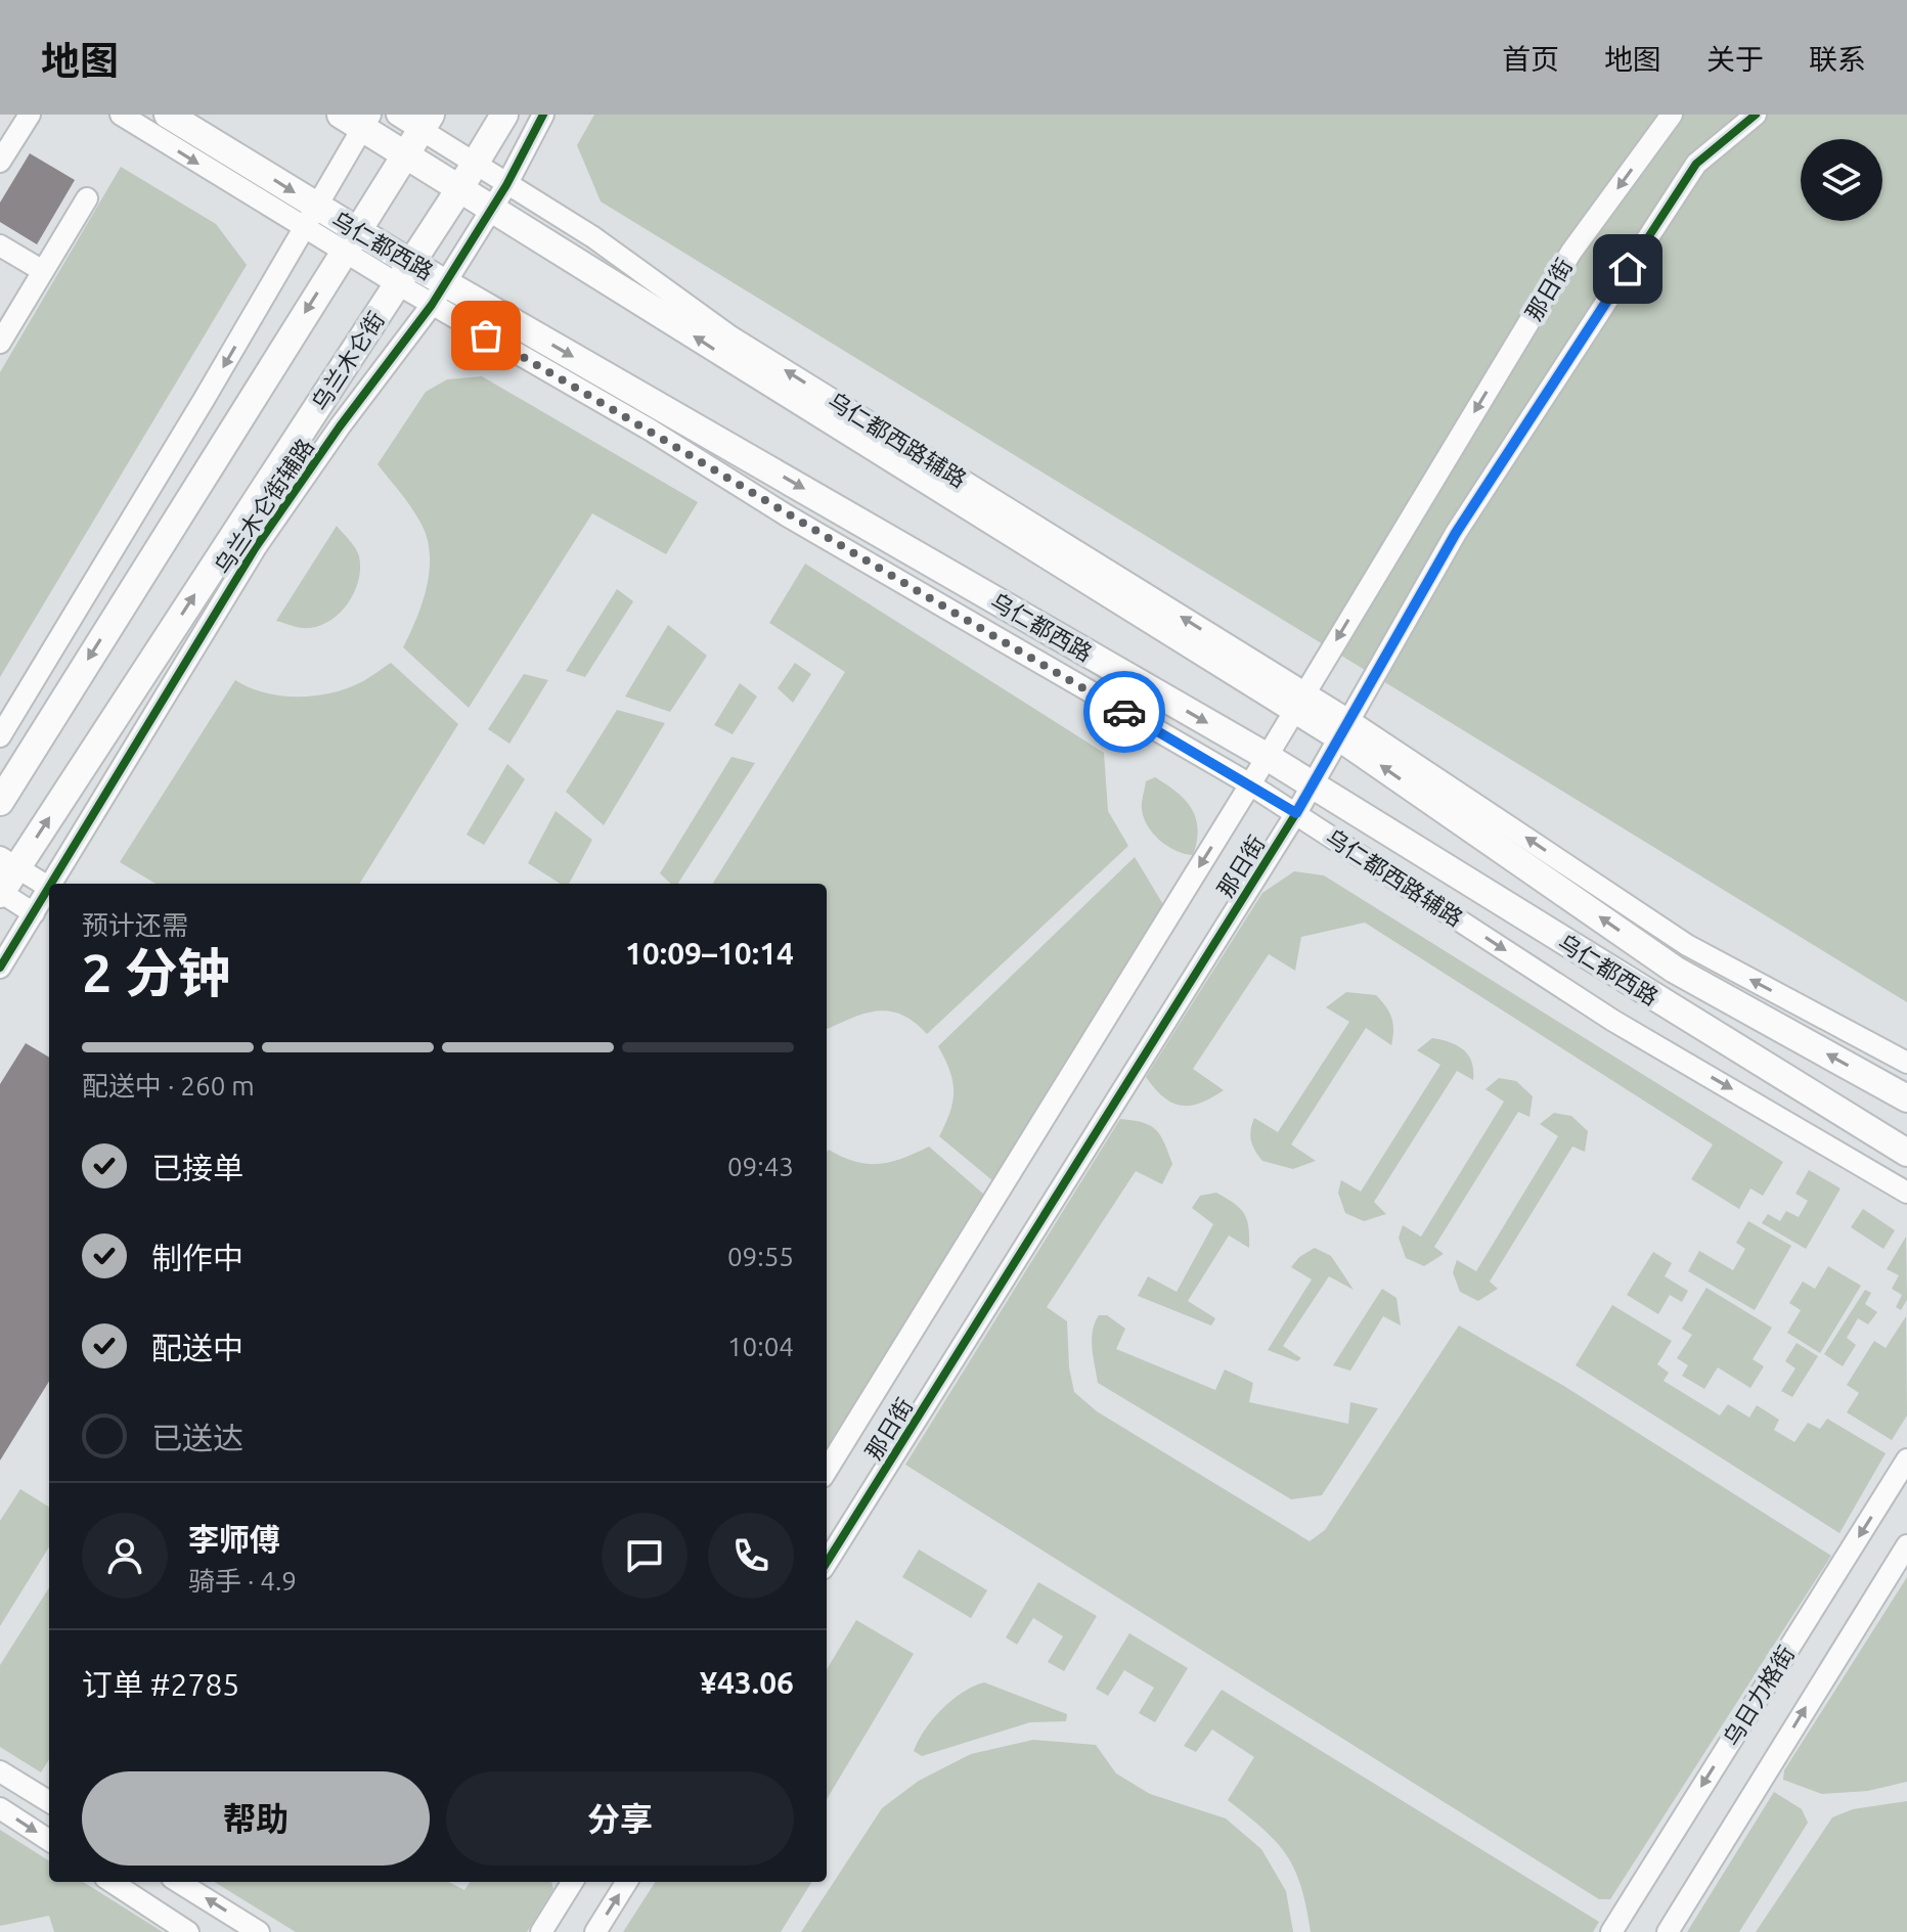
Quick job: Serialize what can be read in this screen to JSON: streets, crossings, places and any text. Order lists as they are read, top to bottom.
{
  "streets": {
    "main road": ["乌仁都西路", "乌兰木仑街"],
    "street": [
      "那日街",
      "乌仁都西路辅路",
      "乌兰木仑街辅路",
      "乌日力格街"
    ]
  },
  "crossings": [
    ["乌仁都西路", "那日街"],
    ["乌仁都西路", "乌兰木仑街"],
    ["乌仁都西路", "乌仁都西路辅路"],
    ["乌仁都西路", "乌兰木仑街辅路"],
    ["那日街", "乌仁都西路辅路"],
    ["乌兰木仑街", "乌仁都西路辅路"],
    ["乌仁都西路辅路", "乌兰木仑街辅路"]
  ],
  "page": {
    "header": "地图",
    "nav": [
      "首页",
      "地图",
      "关于",
      "联系"
    ],
    "heading": ["2 分钟", "预计还需", "10:09–10:14"],
    "panel": [
      "李师傅",
      "骑手 · 4.9",
      "订单 #2785",
      "¥43.06"
    ],
    "bar": "配送中 · 260 m",
    "list": [
      ["已接单", "09:43"],
      ["制作中", "09:55"],
      ["配送中", "10:04"],
      "已送达"
    ],
    "buttons": ["帮助", "分享"]
  }
}
